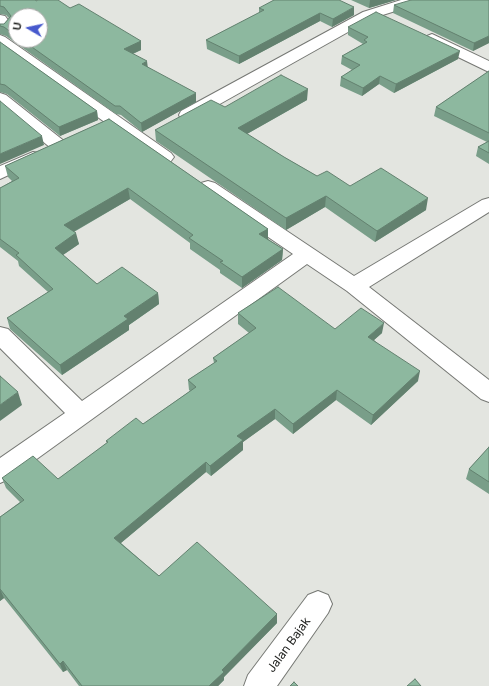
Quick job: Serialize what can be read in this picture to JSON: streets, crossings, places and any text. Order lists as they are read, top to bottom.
{
  "streets": {
    "street": ["Jalan Bajak"]
  },
  "north": "left"
}
